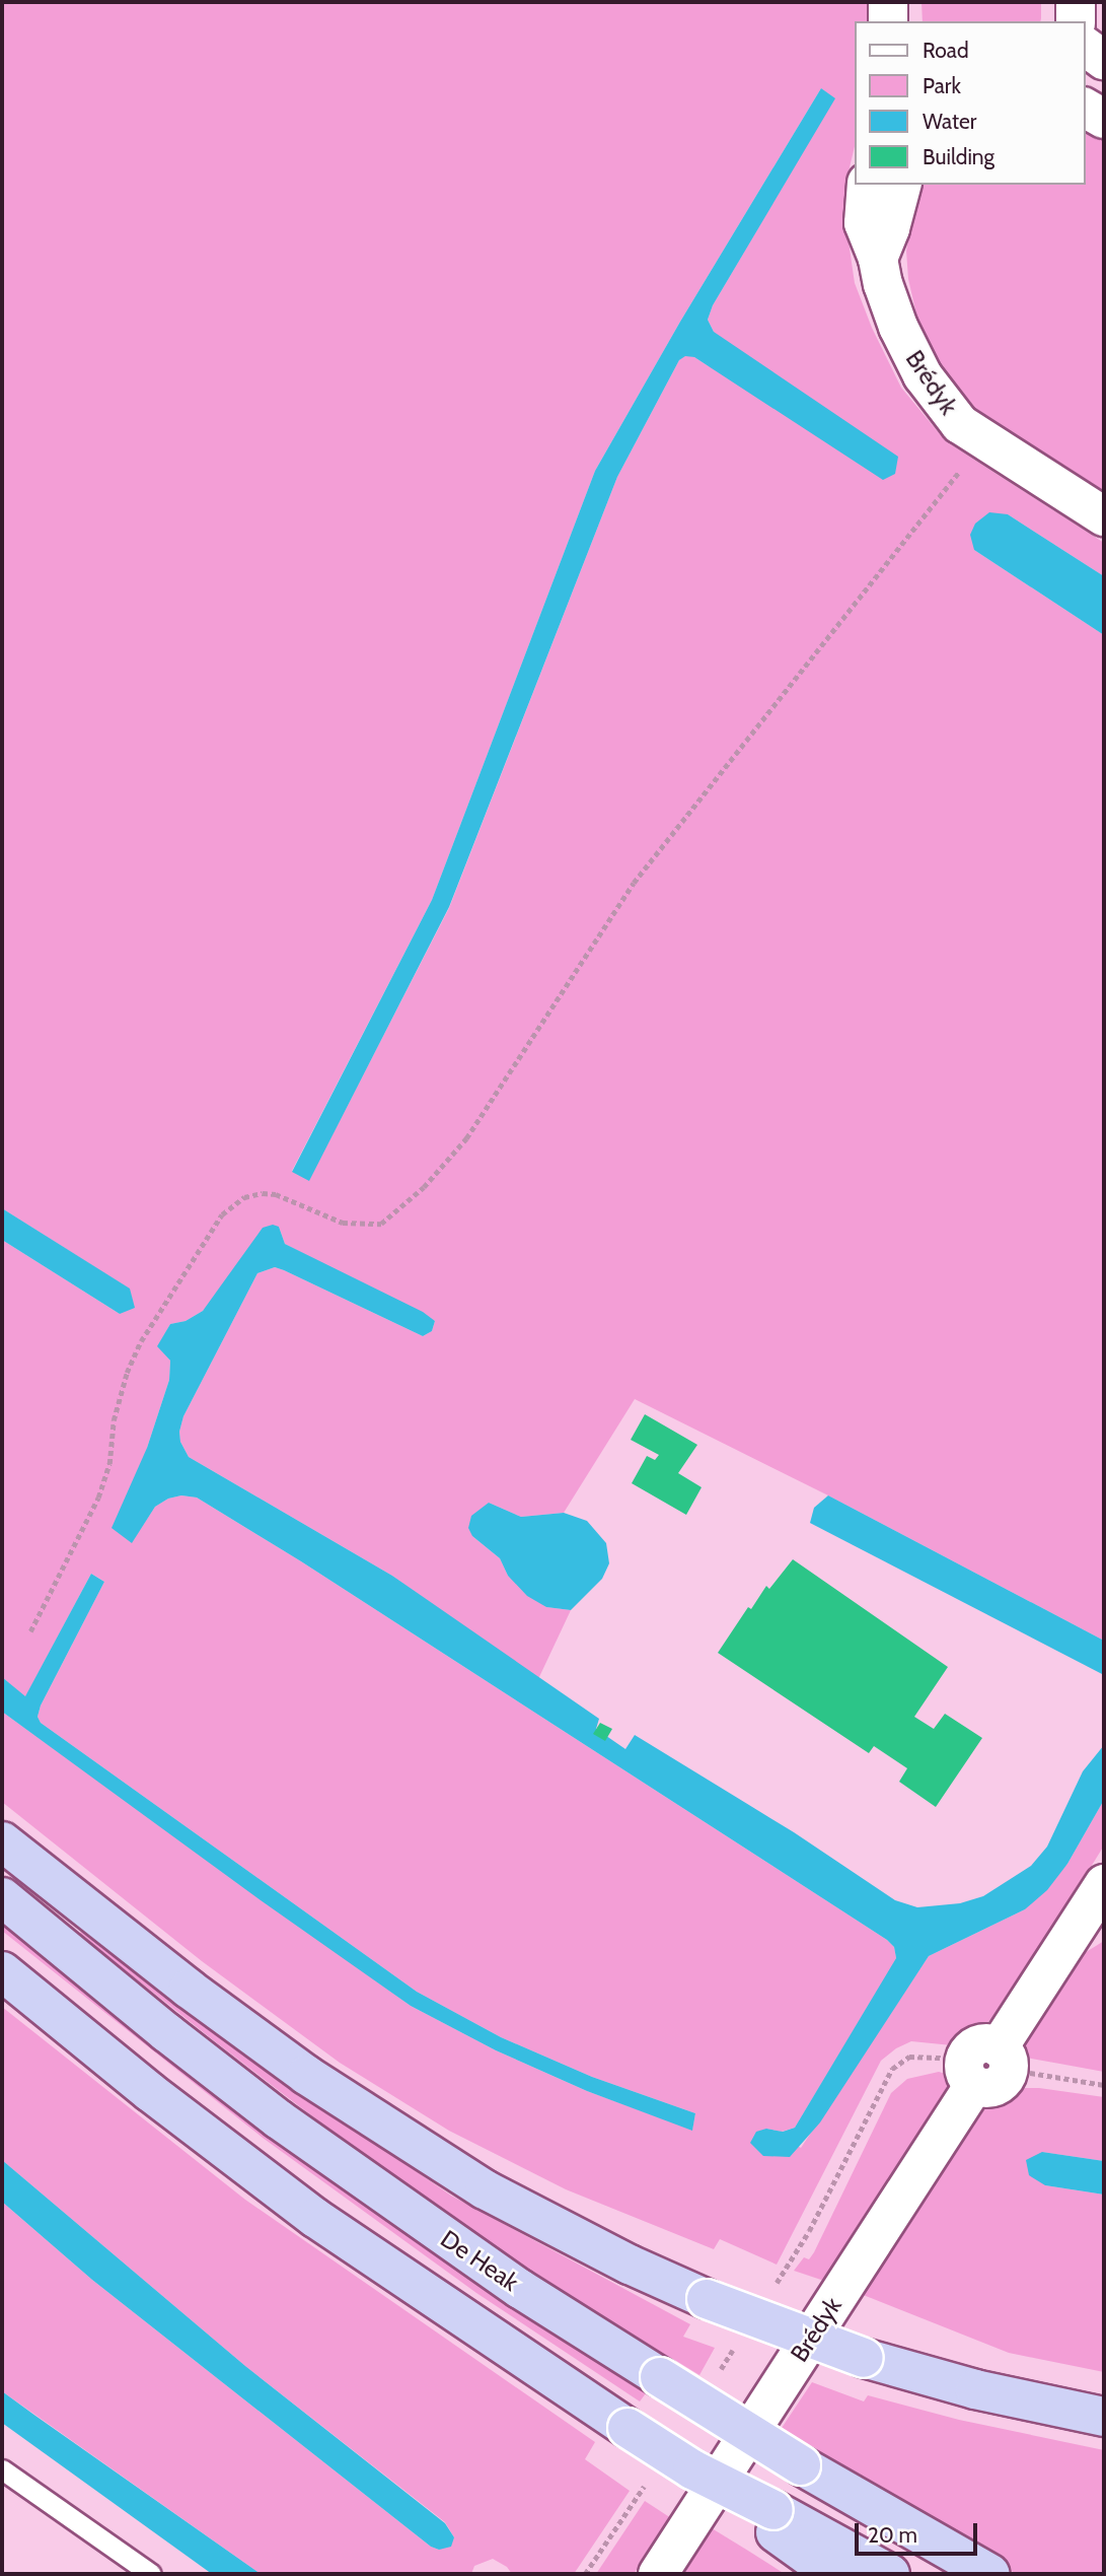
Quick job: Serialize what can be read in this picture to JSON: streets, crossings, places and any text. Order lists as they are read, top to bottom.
{
  "streets": {
    "highway": ["De Heak"],
    "street": ["Brédyk"]
  },
  "legend": [
    "Road",
    "Park",
    "Water",
    "Building"
  ],
  "scale_bar": "20 m"
}
